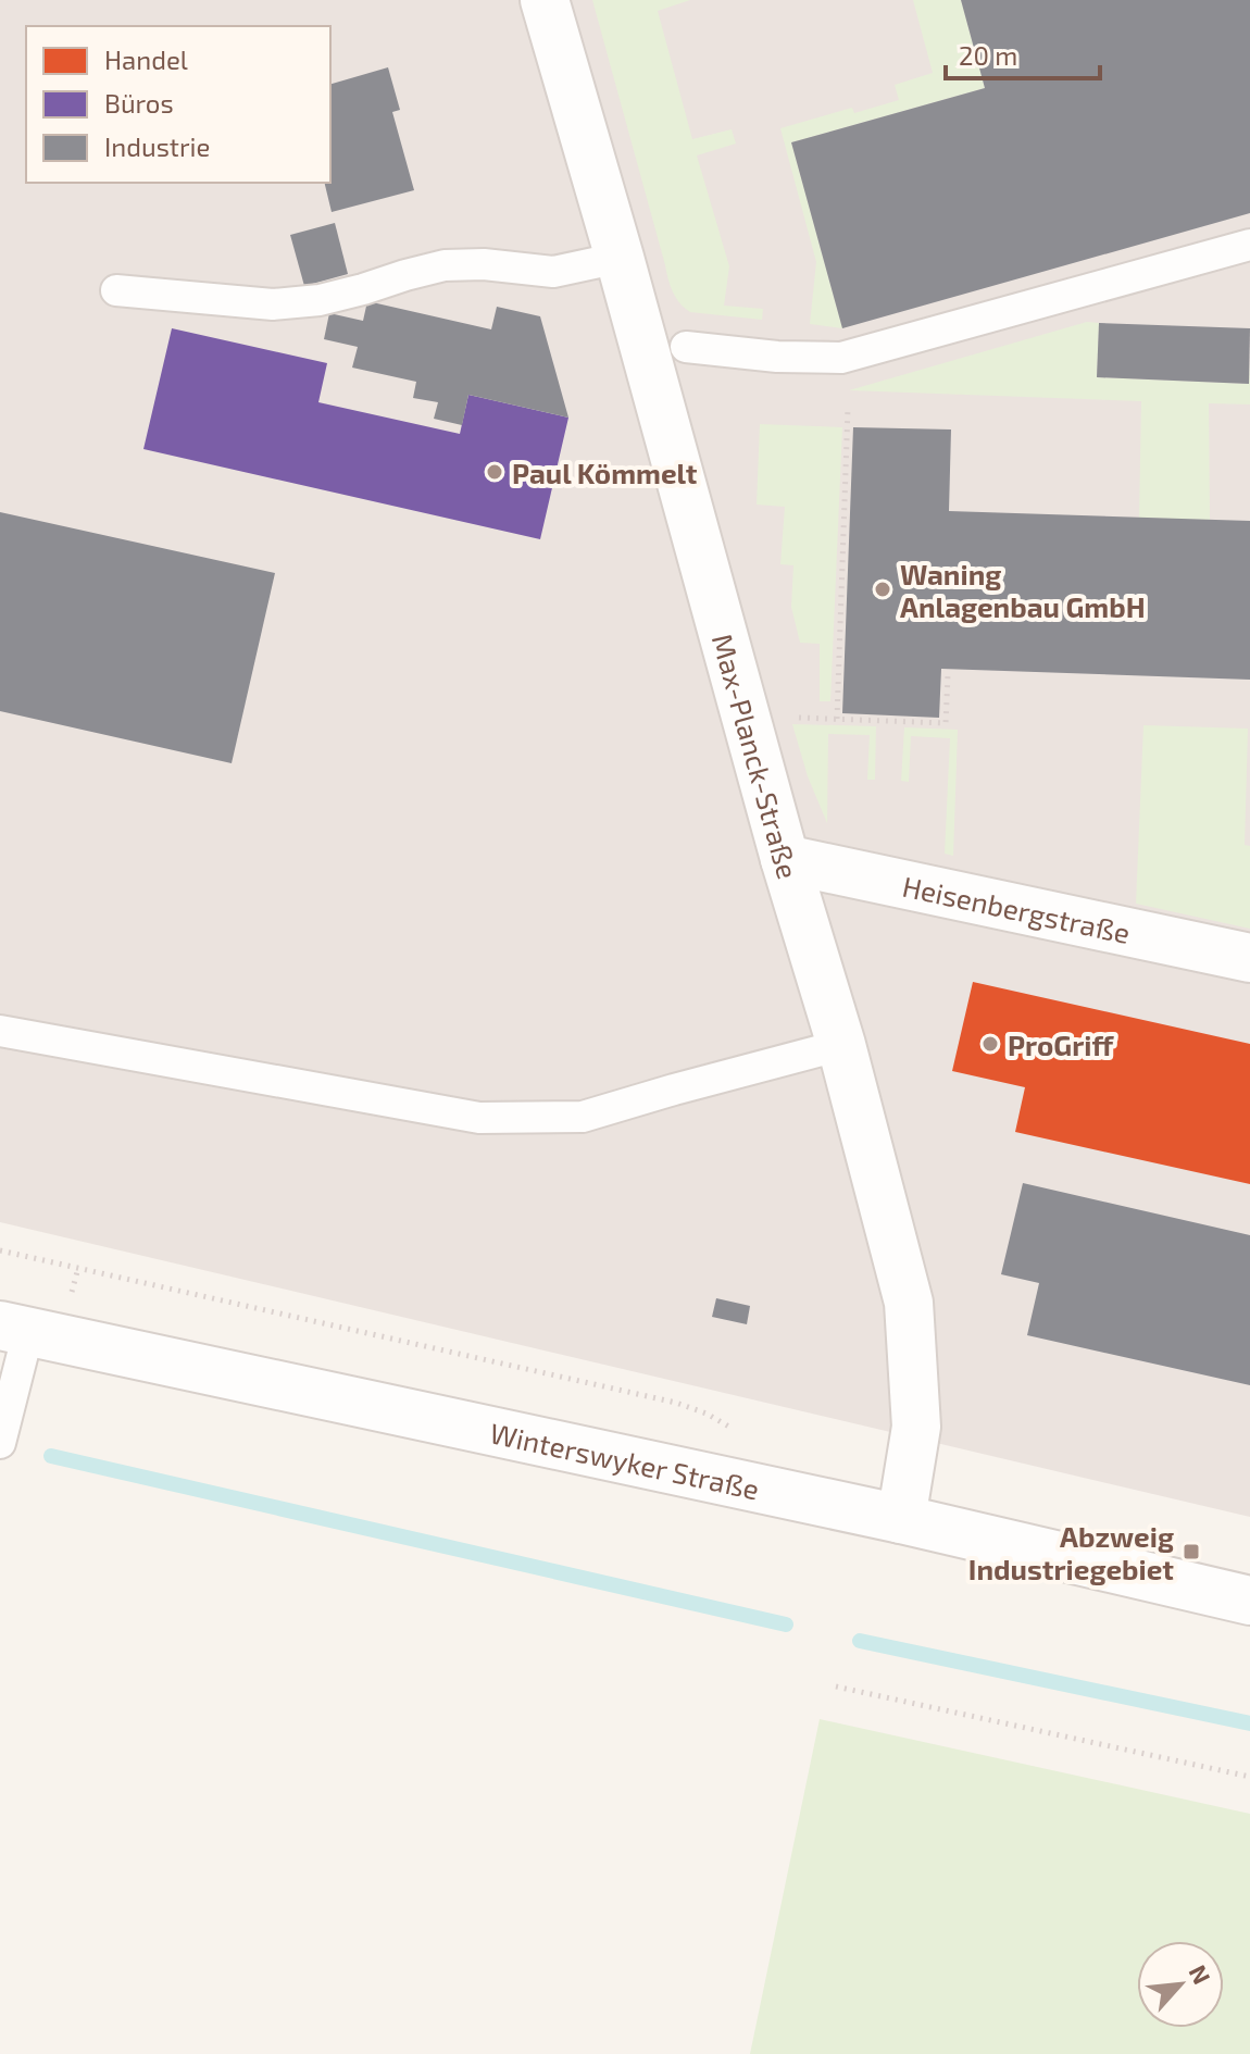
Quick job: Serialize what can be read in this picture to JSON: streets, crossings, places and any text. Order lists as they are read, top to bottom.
{
  "streets": {
    "street": ["Max-Planck-Straße", "Heisenbergstraße", "Winterswyker Straße"]
  },
  "crossings": [
    ["Max-Planck-Straße", "Heisenbergstraße"],
    ["Max-Planck-Straße", "Winterswyker Straße"]
  ],
  "places": {
    "other": ["Paul Kömmelt", "Waning Anlagenbau GmbH", "ProGriff"],
    "transit": ["Abzweig Industriegebiet"]
  },
  "legend": ["Handel", "Büros", "Industrie"],
  "scale_bar": "20 m",
  "north": "top right"
}
